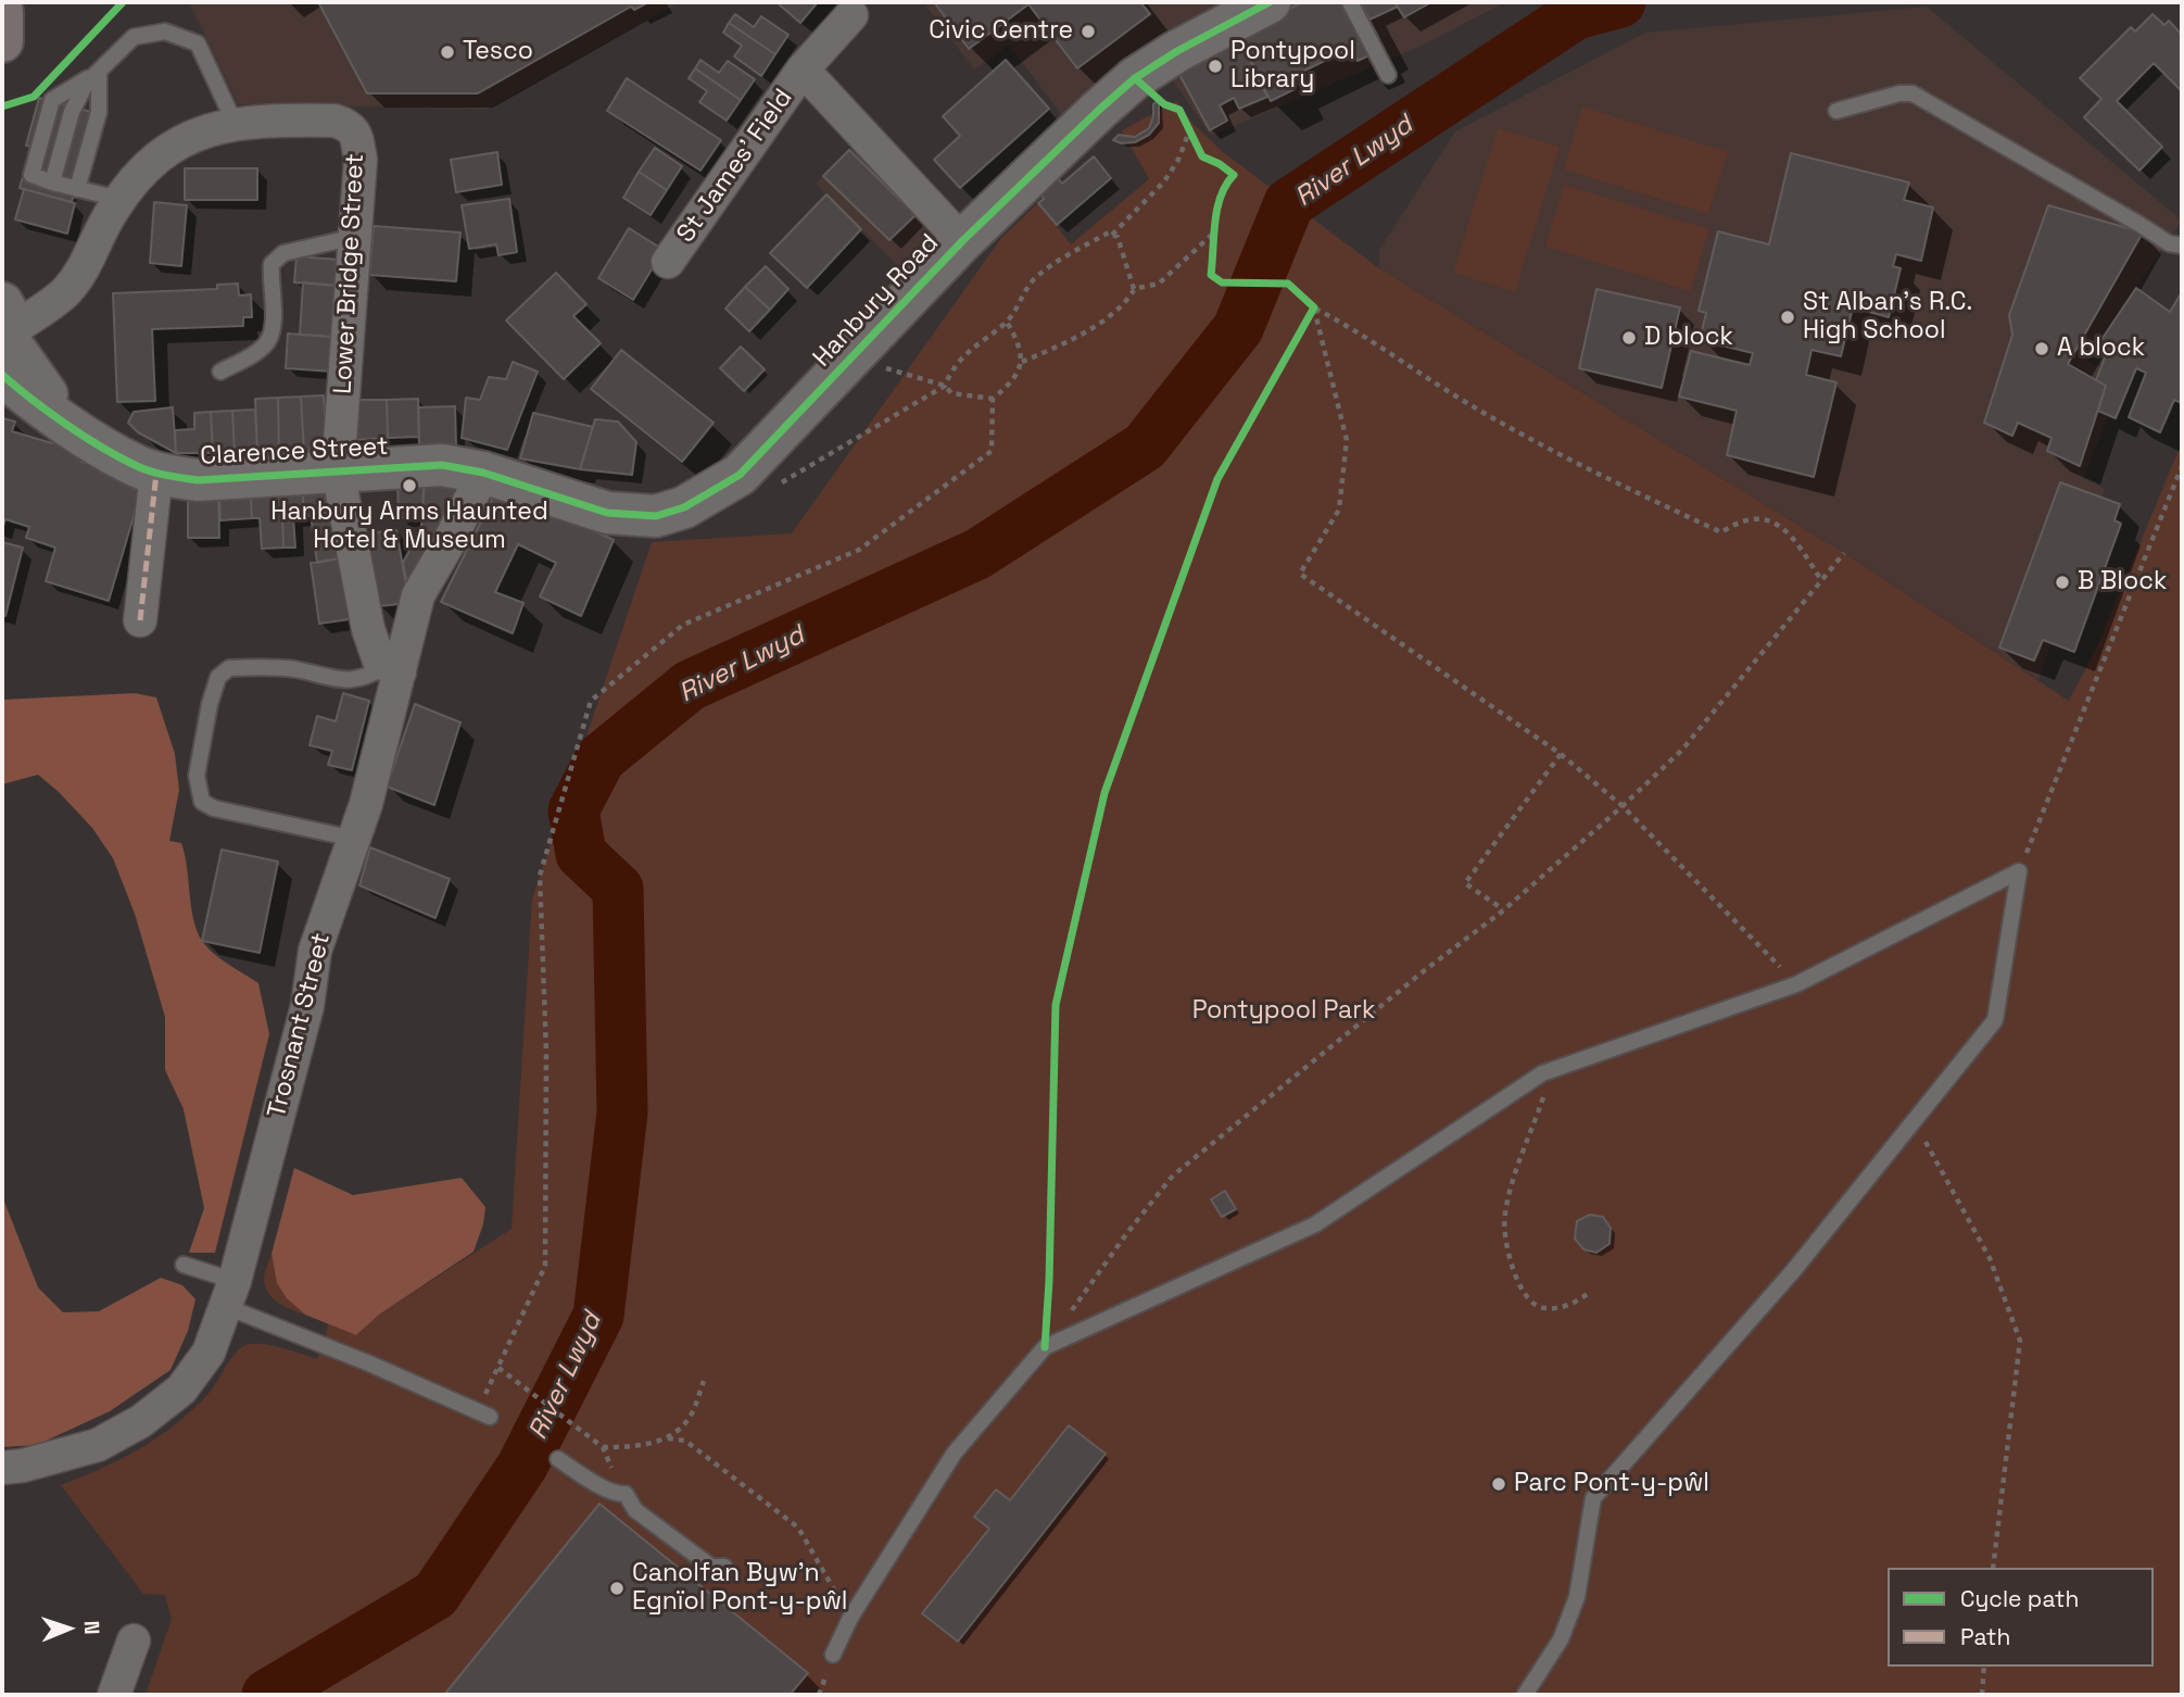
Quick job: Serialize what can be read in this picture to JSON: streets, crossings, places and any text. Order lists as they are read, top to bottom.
{
  "streets": {
    "street": [
      "St James' Field",
      "Lower Bridge Street",
      "Hanbury Road",
      "Clarence Street",
      "Trosnant Street"
    ]
  },
  "crossings": [
    ["St James' Field", "Hanbury Road"],
    ["Lower Bridge Street", "Clarence Street"],
    ["Lower Bridge Street", "Trosnant Street"],
    ["Hanbury Road", "Clarence Street"],
    ["Hanbury Road", "Trosnant Street"],
    ["Clarence Street", "Trosnant Street"]
  ],
  "water": ["River Lwyd"],
  "parks": ["Pontypool Park"],
  "places": [
    "Civic Centre",
    "Tesco",
    "Pontypool Library",
    "St Alban's R.C. High School",
    "D block",
    "A block",
    "Hanbury Arms Haunted Hotel & Museum",
    "B Block",
    "Parc Pont-y-pŵl",
    "Canolfan Byw'n Egnïol Pont-y-pŵl"
  ],
  "legend": ["Cycle path", "Path"],
  "north": "right"
}
